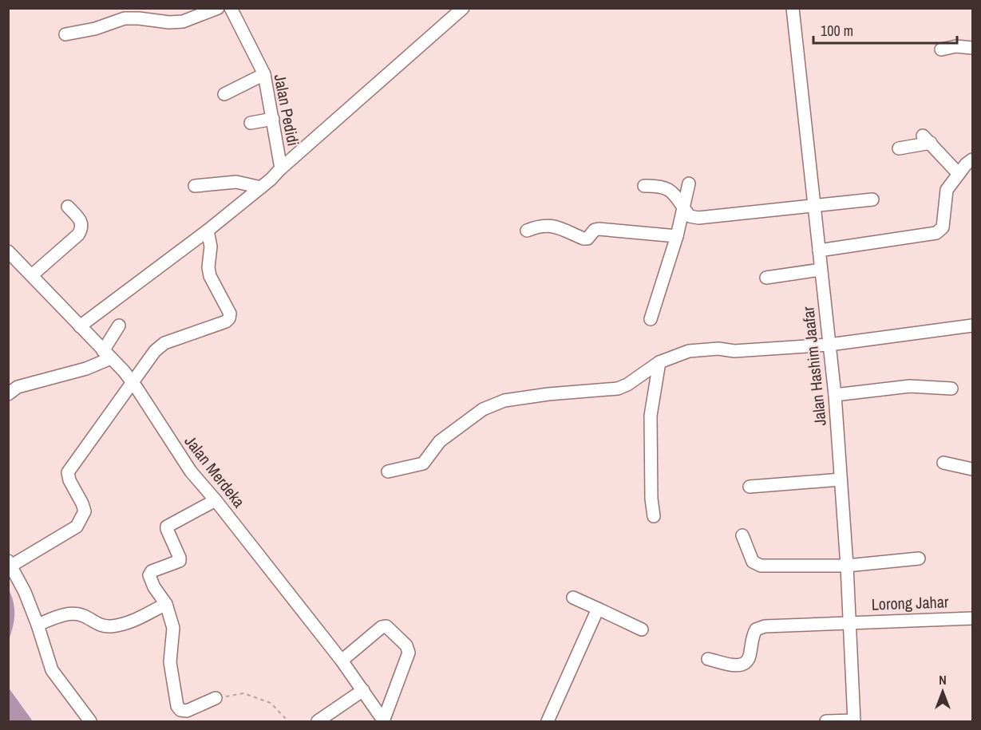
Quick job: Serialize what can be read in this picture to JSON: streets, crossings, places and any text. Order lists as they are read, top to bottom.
{
  "streets": {
    "street": [
      "Jalan Pedidi",
      "Jalan Hashim Jaafar",
      "Jalan Merdeka",
      "Lorong Jahar"
    ]
  },
  "crossings": [
    ["Jalan Hashim Jaafar", "Lorong Jahar"]
  ],
  "scale_bar": "100 m",
  "north": "top"
}
